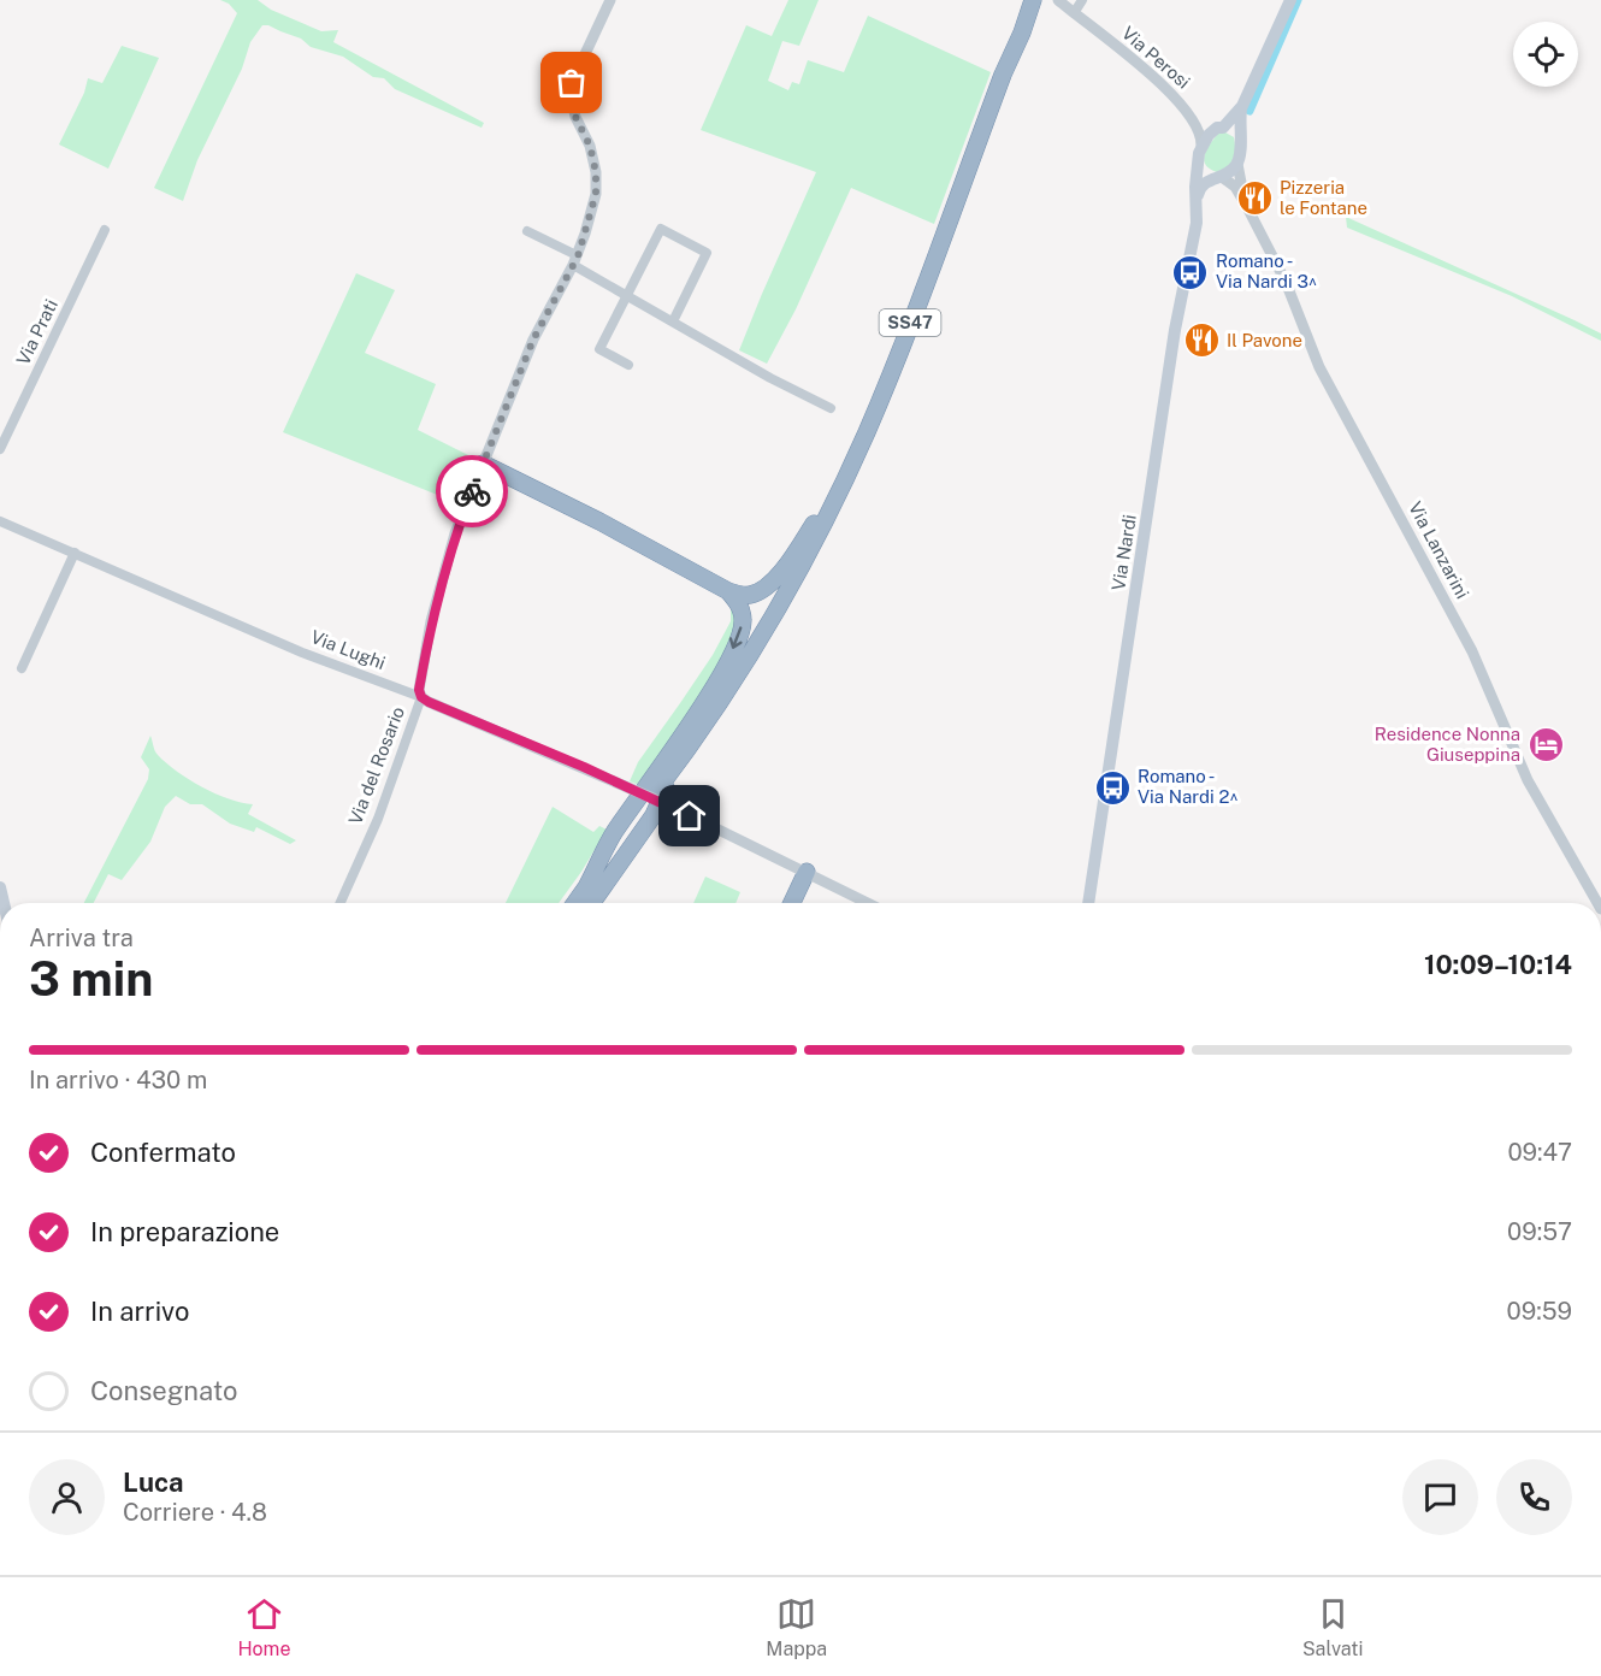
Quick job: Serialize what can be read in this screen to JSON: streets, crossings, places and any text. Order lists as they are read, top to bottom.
{
  "streets": {
    "highway": ["SS47"],
    "main road": ["Via Nardi"],
    "street": [
      "Via Perosi",
      "Via Prati",
      "Via Lanzarini",
      "Via Lughi",
      "Via del Rosario"
    ]
  },
  "crossings": [
    ["SS47", "Via Lughi"],
    ["Via Lanzarini", "Via Nardi"],
    ["Via Lughi", "Via del Rosario"]
  ],
  "places": {
    "restaurant": ["Pizzeria le Fontane", "Il Pavone"],
    "bus stop": ["Romano - Via Nardi 3^", "Romano - Via Nardi 2^"],
    "hotel": ["Residence Nonna Giuseppina"]
  },
  "page": {
    "heading": ["3 min", "Arriva tra", "10:09–10:14"],
    "panel": ["Luca", "Corriere · 4.8"],
    "bar": "In arrivo · 430 m",
    "list": [
      ["Confermato", "09:47"],
      ["In preparazione", "09:57"],
      ["In arrivo", "09:59"],
      "Consegnato"
    ],
    "tabs": ["Home", "Mappa", "Salvati"]
  }
}
